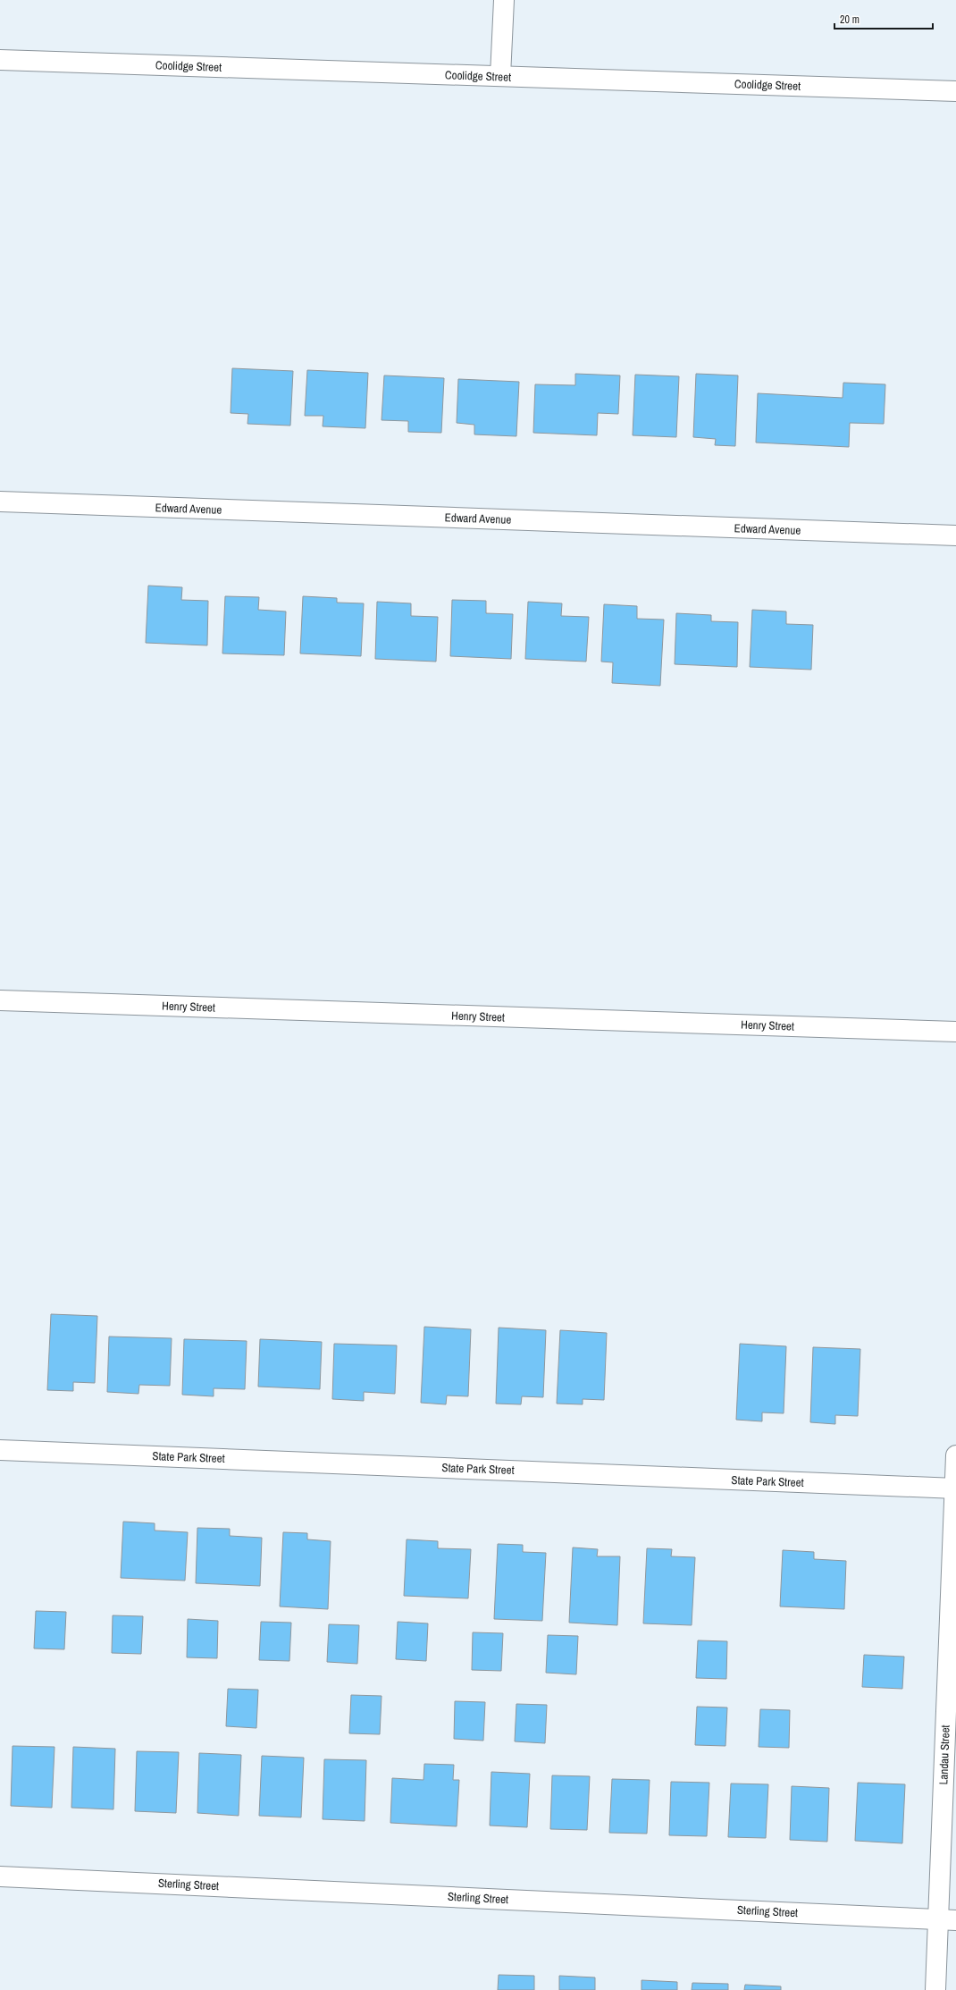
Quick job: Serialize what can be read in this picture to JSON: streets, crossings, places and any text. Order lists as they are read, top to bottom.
{
  "streets": {
    "street": [
      "Coolidge Street",
      "Edward Avenue",
      "Henry Street",
      "State Park Street",
      "Landau Street",
      "Sterling Street"
    ]
  },
  "crossings": [
    ["State Park Street", "Landau Street"],
    ["Landau Street", "Sterling Street"]
  ],
  "scale_bar": "20 m"
}
